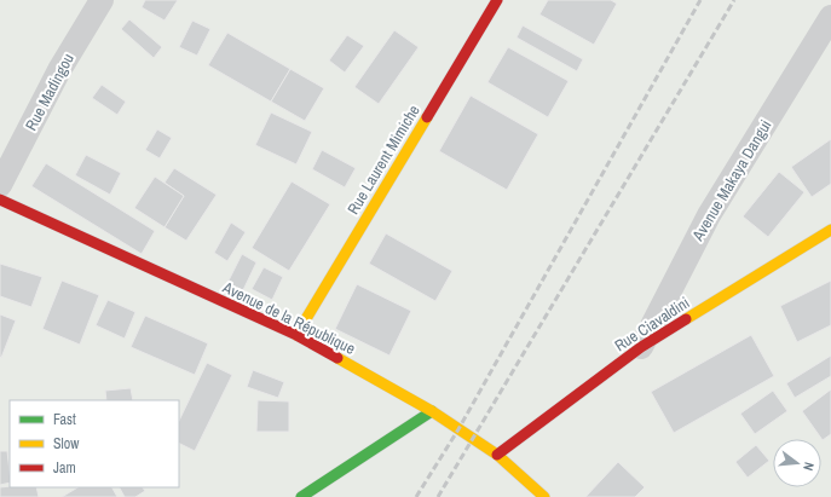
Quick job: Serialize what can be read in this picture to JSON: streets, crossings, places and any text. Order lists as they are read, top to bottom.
{
  "streets": {
    "street": [
      "Rue Madingou",
      "Rue Laurent Mimiche",
      "Avenue Makaya Dangui",
      "Avenue de la République",
      "Rue Ciavaldini"
    ]
  },
  "crossings": [
    ["Rue Laurent Mimiche", "Avenue de la République"],
    ["Avenue Makaya Dangui", "Rue Ciavaldini"],
    ["Avenue de la République", "Rue Ciavaldini"]
  ],
  "legend": ["Fast", "Slow", "Jam"],
  "north": "right"
}
